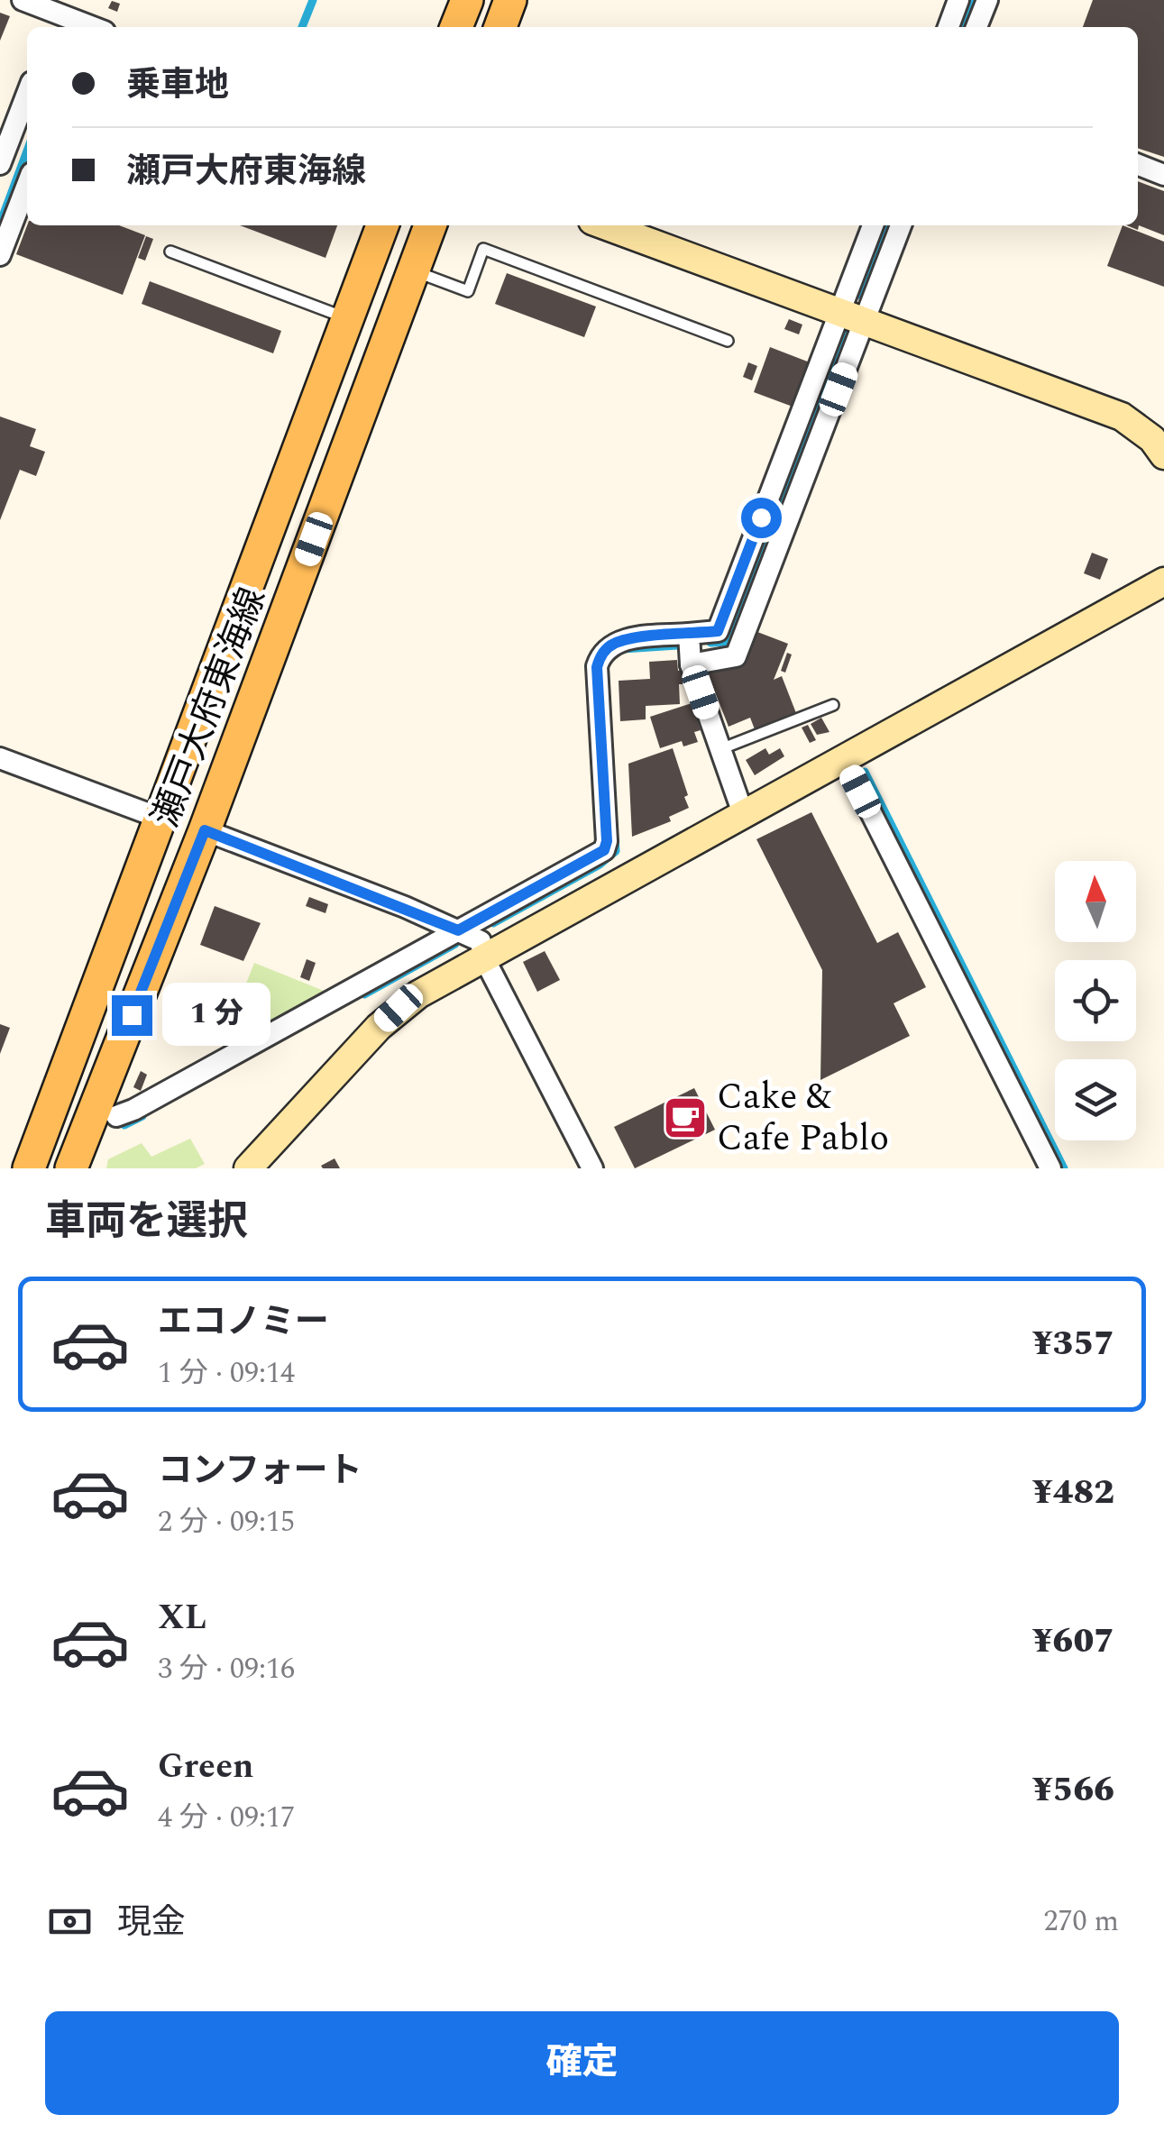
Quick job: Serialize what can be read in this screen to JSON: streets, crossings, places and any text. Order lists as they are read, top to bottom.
{
  "streets": {
    "main road": ["瀬戸大府東海線"]
  },
  "places": {
    "cafe": ["Cake & Cafe Pablo"]
  },
  "north": "top",
  "page": {
    "banner": ["乗車地", "瀬戸大府東海線"],
    "bubble": "1 分",
    "heading": "車両を選択",
    "list": [
      {
        "name": "エコノミー",
        "note": "1 分 · 09:14",
        "value": "¥357"
      },
      {
        "name": "コンフォート",
        "note": "2 分 · 09:15",
        "value": "¥482"
      },
      {
        "name": "XL",
        "note": "3 分 · 09:16",
        "value": "¥607"
      },
      {
        "name": "Green",
        "note": "4 分 · 09:17",
        "value": "¥566"
      }
    ],
    "pay": ["現金", "270 m"],
    "buttons": "確定"
  }
}
